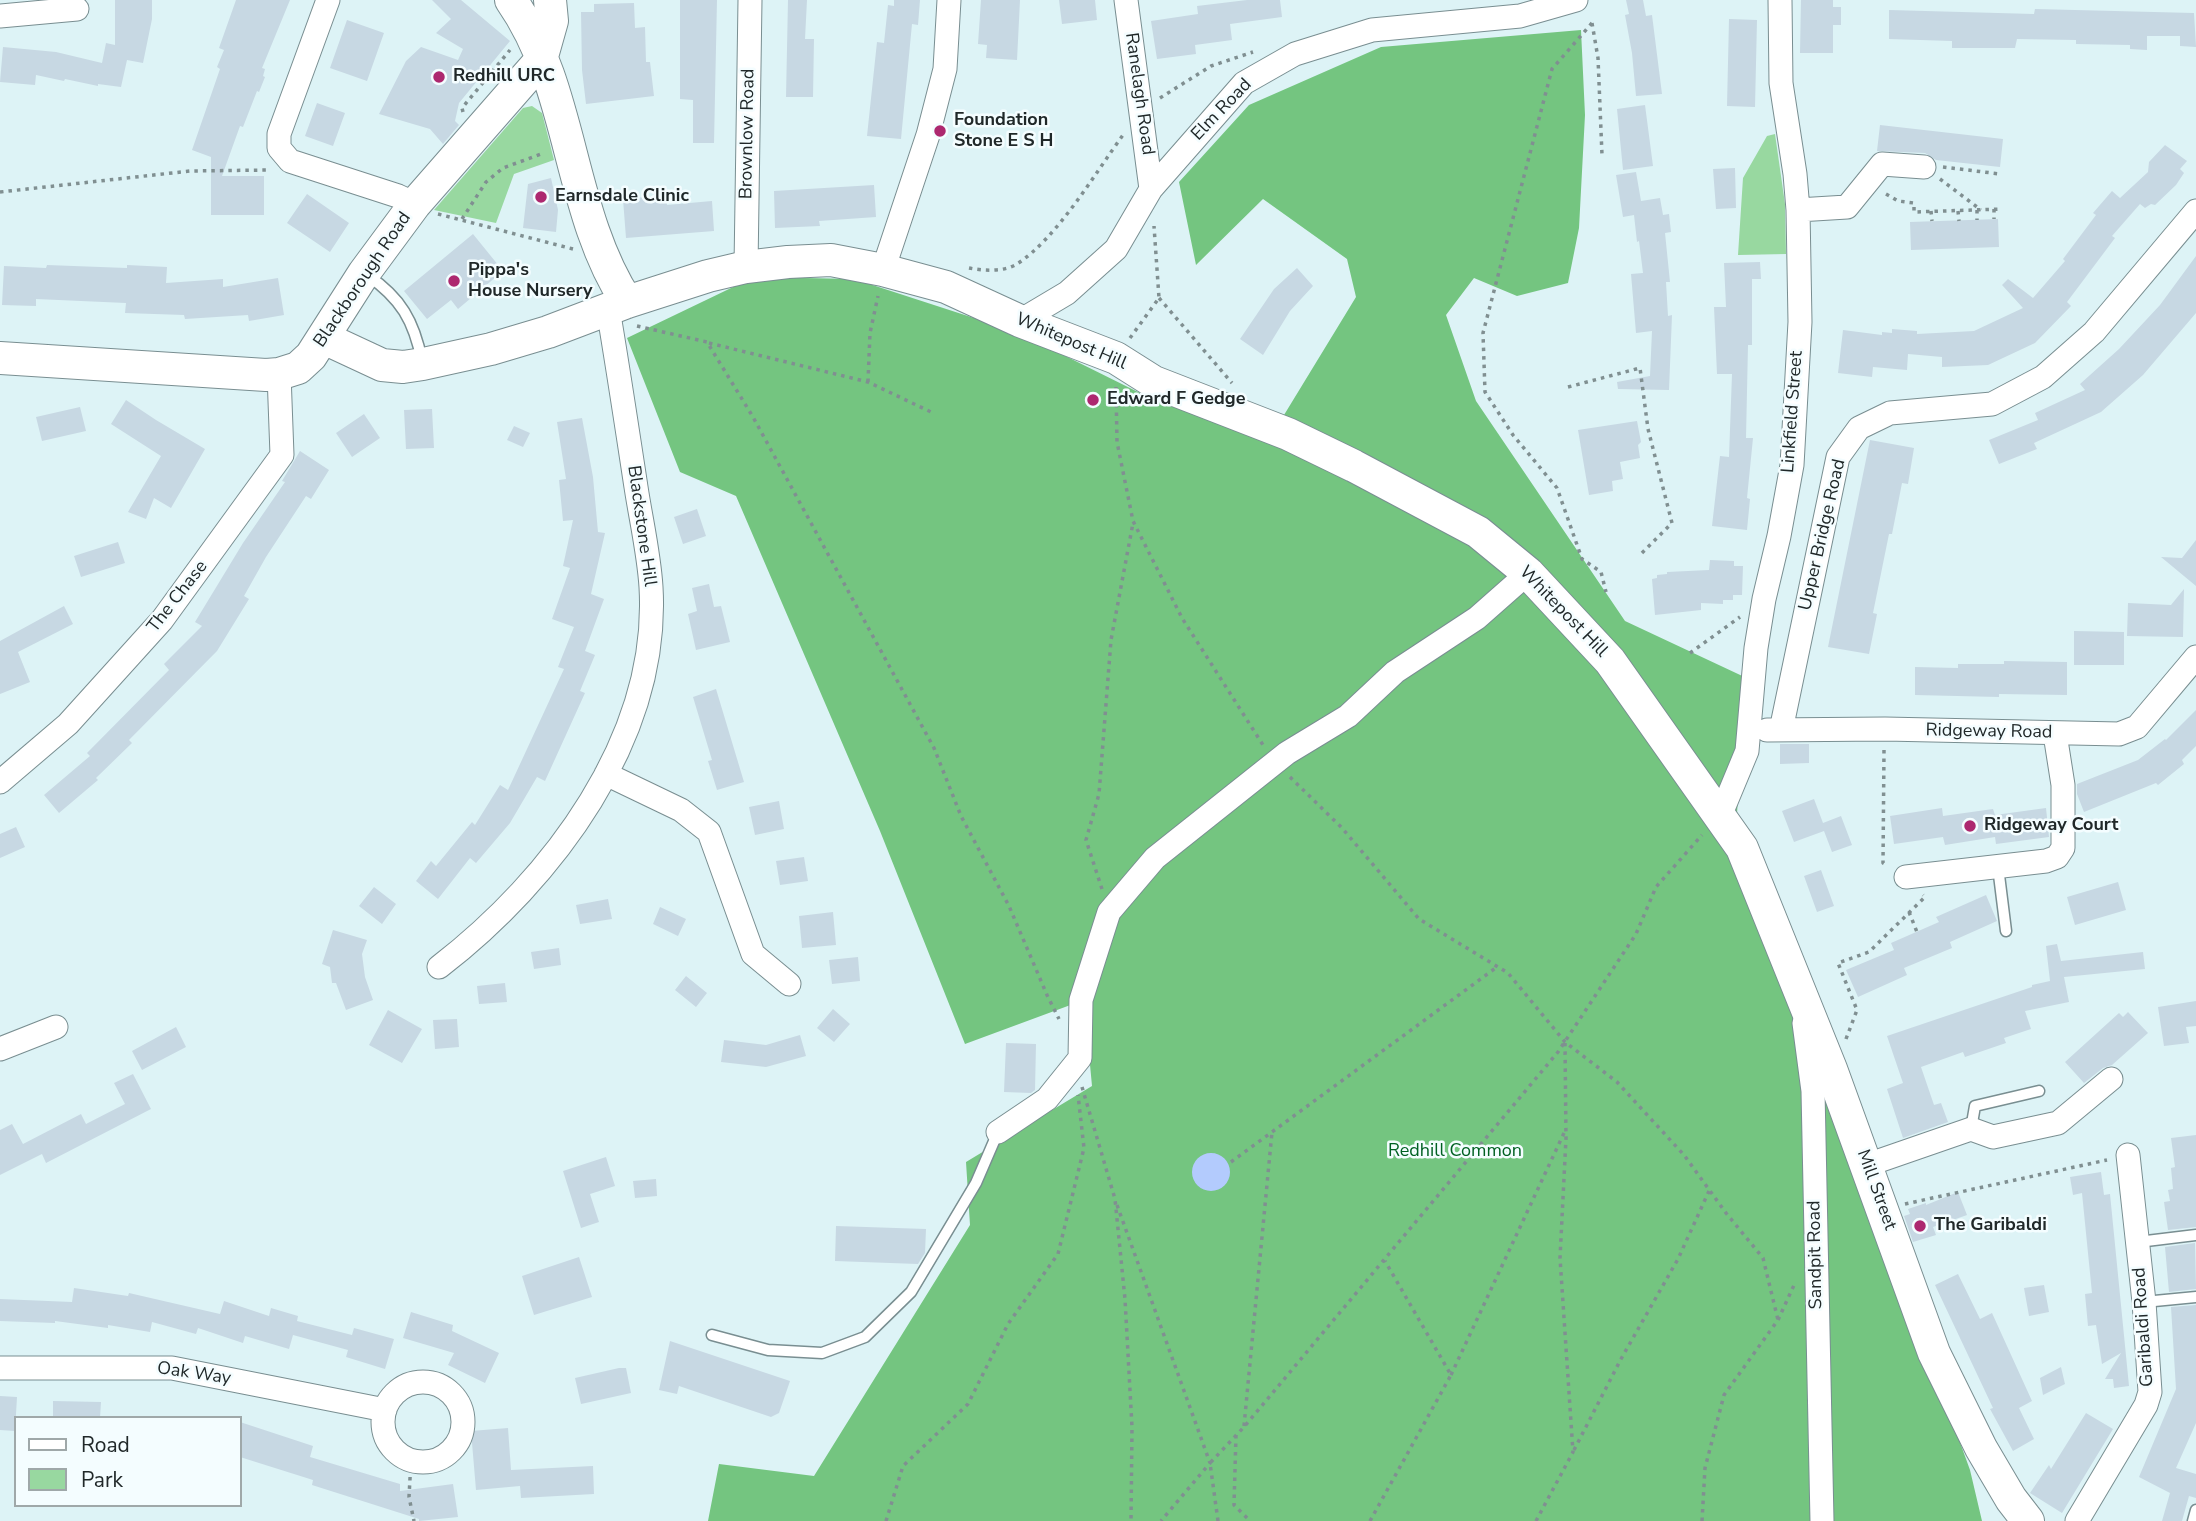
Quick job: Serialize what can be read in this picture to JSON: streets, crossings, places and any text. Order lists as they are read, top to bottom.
{
  "streets": {
    "street": [
      "Ranelagh Road",
      "Elm Road",
      "Brownlow Road",
      "Blackborough Road",
      "Whitepost Hill",
      "Linkfield Street",
      "Blackstone Hill",
      "Upper Bridge Road",
      "The Chase",
      "Ridgeway Road",
      "Mill Street",
      "Sandpit Road",
      "Garibaldi Road",
      "Oak Way"
    ]
  },
  "crossings": [
    ["Ranelagh Road", "Elm Road"],
    ["Elm Road", "Whitepost Hill"],
    ["Brownlow Road", "Whitepost Hill"],
    ["Blackborough Road", "The Chase"],
    ["Whitepost Hill", "Linkfield Street"],
    ["Whitepost Hill", "Blackstone Hill"],
    ["Whitepost Hill", "Mill Street"],
    ["Linkfield Street", "Ridgeway Road"],
    ["Upper Bridge Road", "Ridgeway Road"],
    ["Mill Street", "Sandpit Road"]
  ],
  "parks": ["Redhill Common"],
  "places": [
    "Redhill URC",
    "Foundation Stone E S H",
    "Earnsdale Clinic",
    "Pippa's House Nursery",
    "Edward F Gedge",
    "Ridgeway Court",
    "The Garibaldi"
  ],
  "legend": ["Road", "Park"]
}
